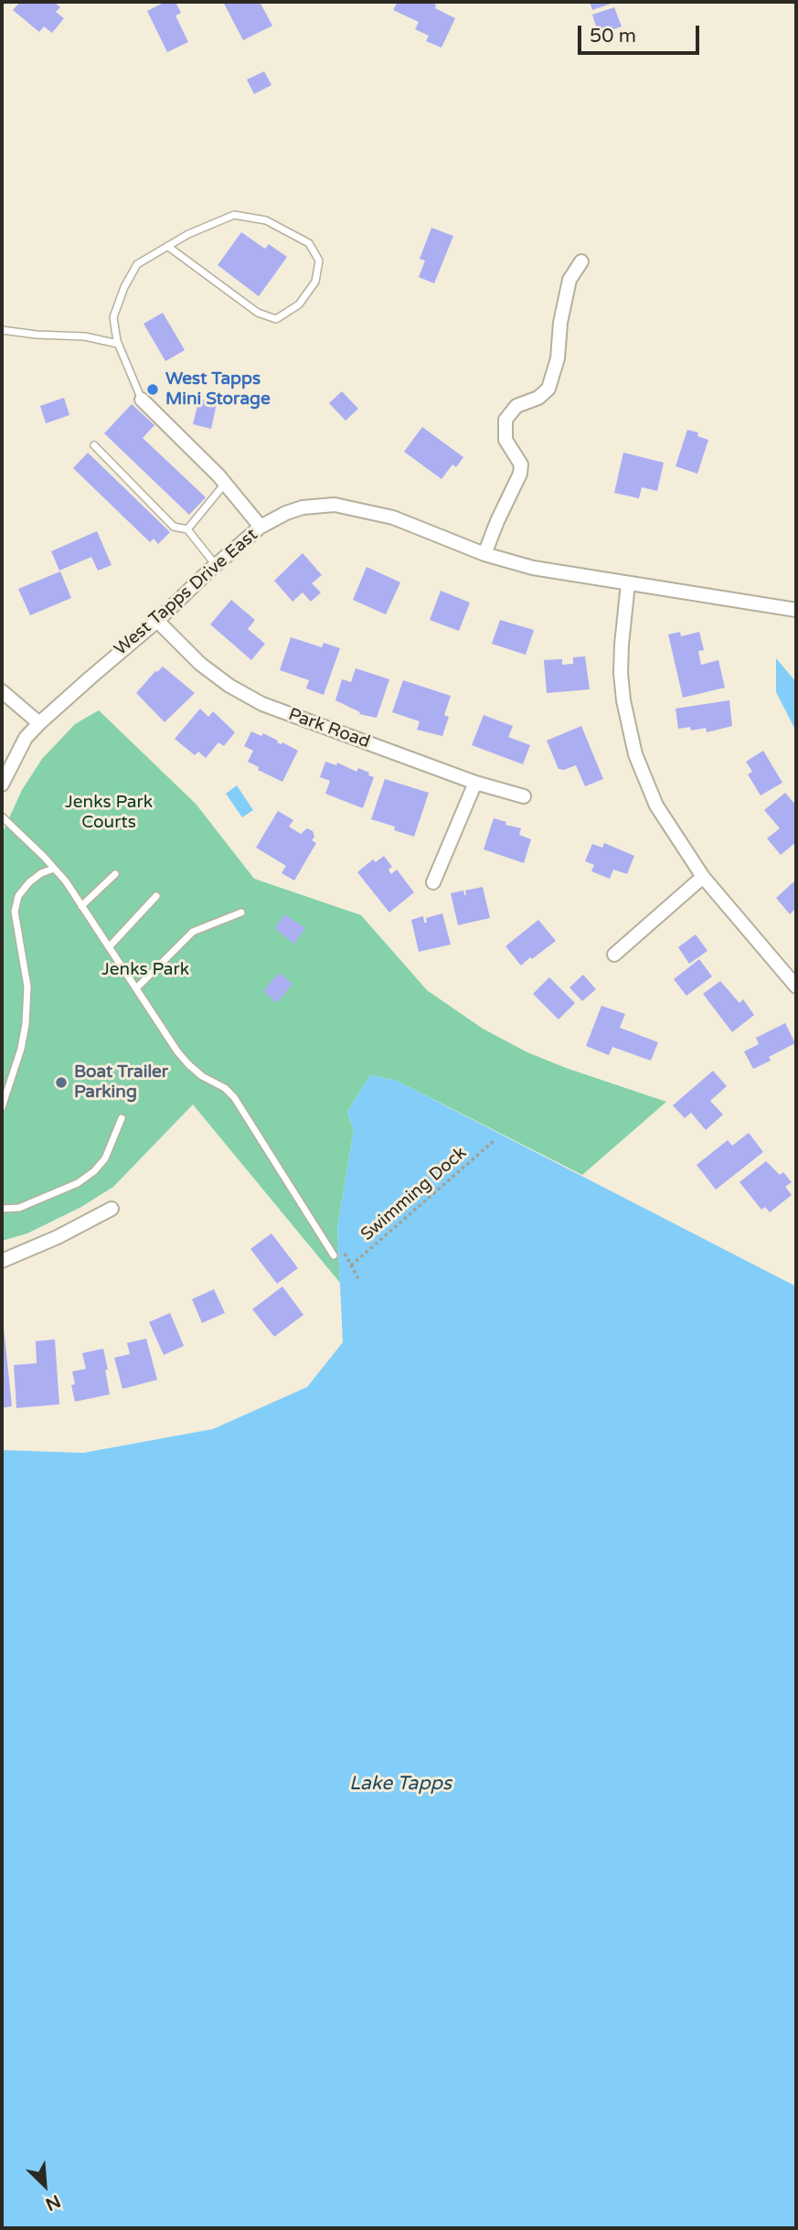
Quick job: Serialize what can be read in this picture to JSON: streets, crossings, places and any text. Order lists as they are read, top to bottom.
{
  "streets": {
    "street": ["West Tapps Drive East", "Park Road"],
    "path": ["Swimming Dock"]
  },
  "crossings": [
    ["West Tapps Drive East", "Park Road"]
  ],
  "water": ["Lake Tapps"],
  "parks": ["Jenks Park Courts", "Jenks Park"],
  "places": ["West Tapps Mini Storage", "Boat Trailer Parking"],
  "scale_bar": "50 m",
  "north": "bottom right"
}
